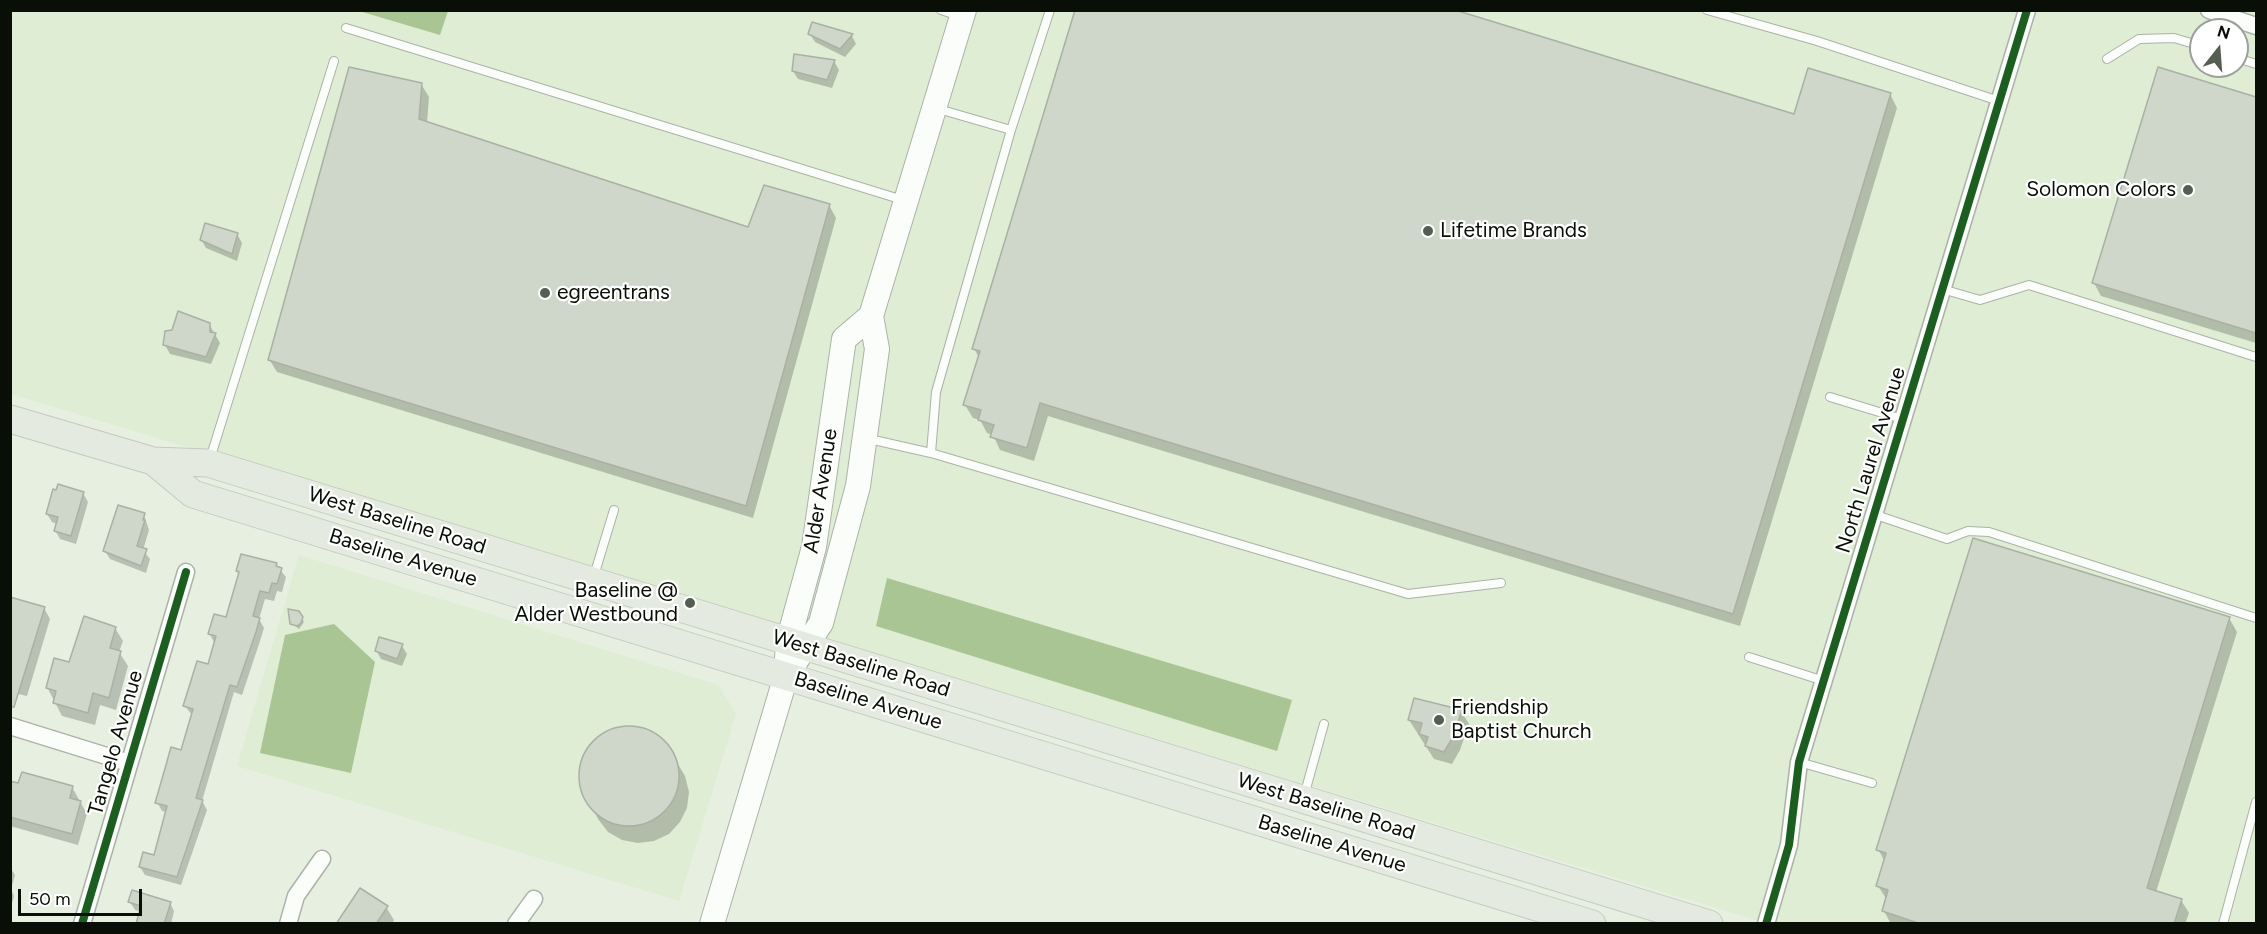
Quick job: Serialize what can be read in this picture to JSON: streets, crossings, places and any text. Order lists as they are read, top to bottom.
{
  "streets": {
    "main road": ["Alder Avenue", "West Baseline Road", "Baseline Avenue"],
    "street": ["North Laurel Avenue", "Tangelo Avenue"]
  },
  "crossings": [
    ["Alder Avenue", "West Baseline Road"],
    ["Alder Avenue", "Baseline Avenue"],
    ["West Baseline Road", "Baseline Avenue"]
  ],
  "places": [
    "Solomon Colors",
    "Lifetime Brands",
    "egreentrans",
    "Baseline @ Alder Westbound",
    "Friendship Baptist Church"
  ],
  "scale_bar": "50 m",
  "north": "top"
}
